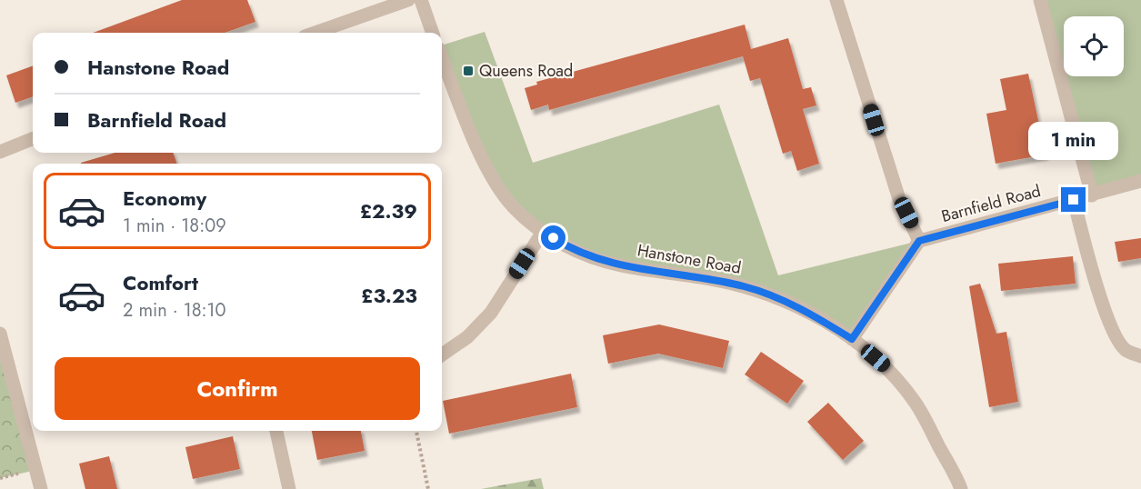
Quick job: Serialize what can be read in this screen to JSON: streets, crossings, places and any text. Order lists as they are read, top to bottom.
{
  "streets": {
    "street": ["Barnfield Road", "Hanstone Road"]
  },
  "places": {
    "transit": ["Queens Road"]
  },
  "page": {
    "banner": ["Hanstone Road", "Barnfield Road"],
    "bubble": "1 min",
    "list": [
      {
        "name": "Economy",
        "note": "1 min · 18:09",
        "value": "£2.39"
      },
      {
        "name": "Comfort",
        "note": "2 min · 18:10",
        "value": "£3.23"
      }
    ],
    "buttons": "Confirm"
  }
}
